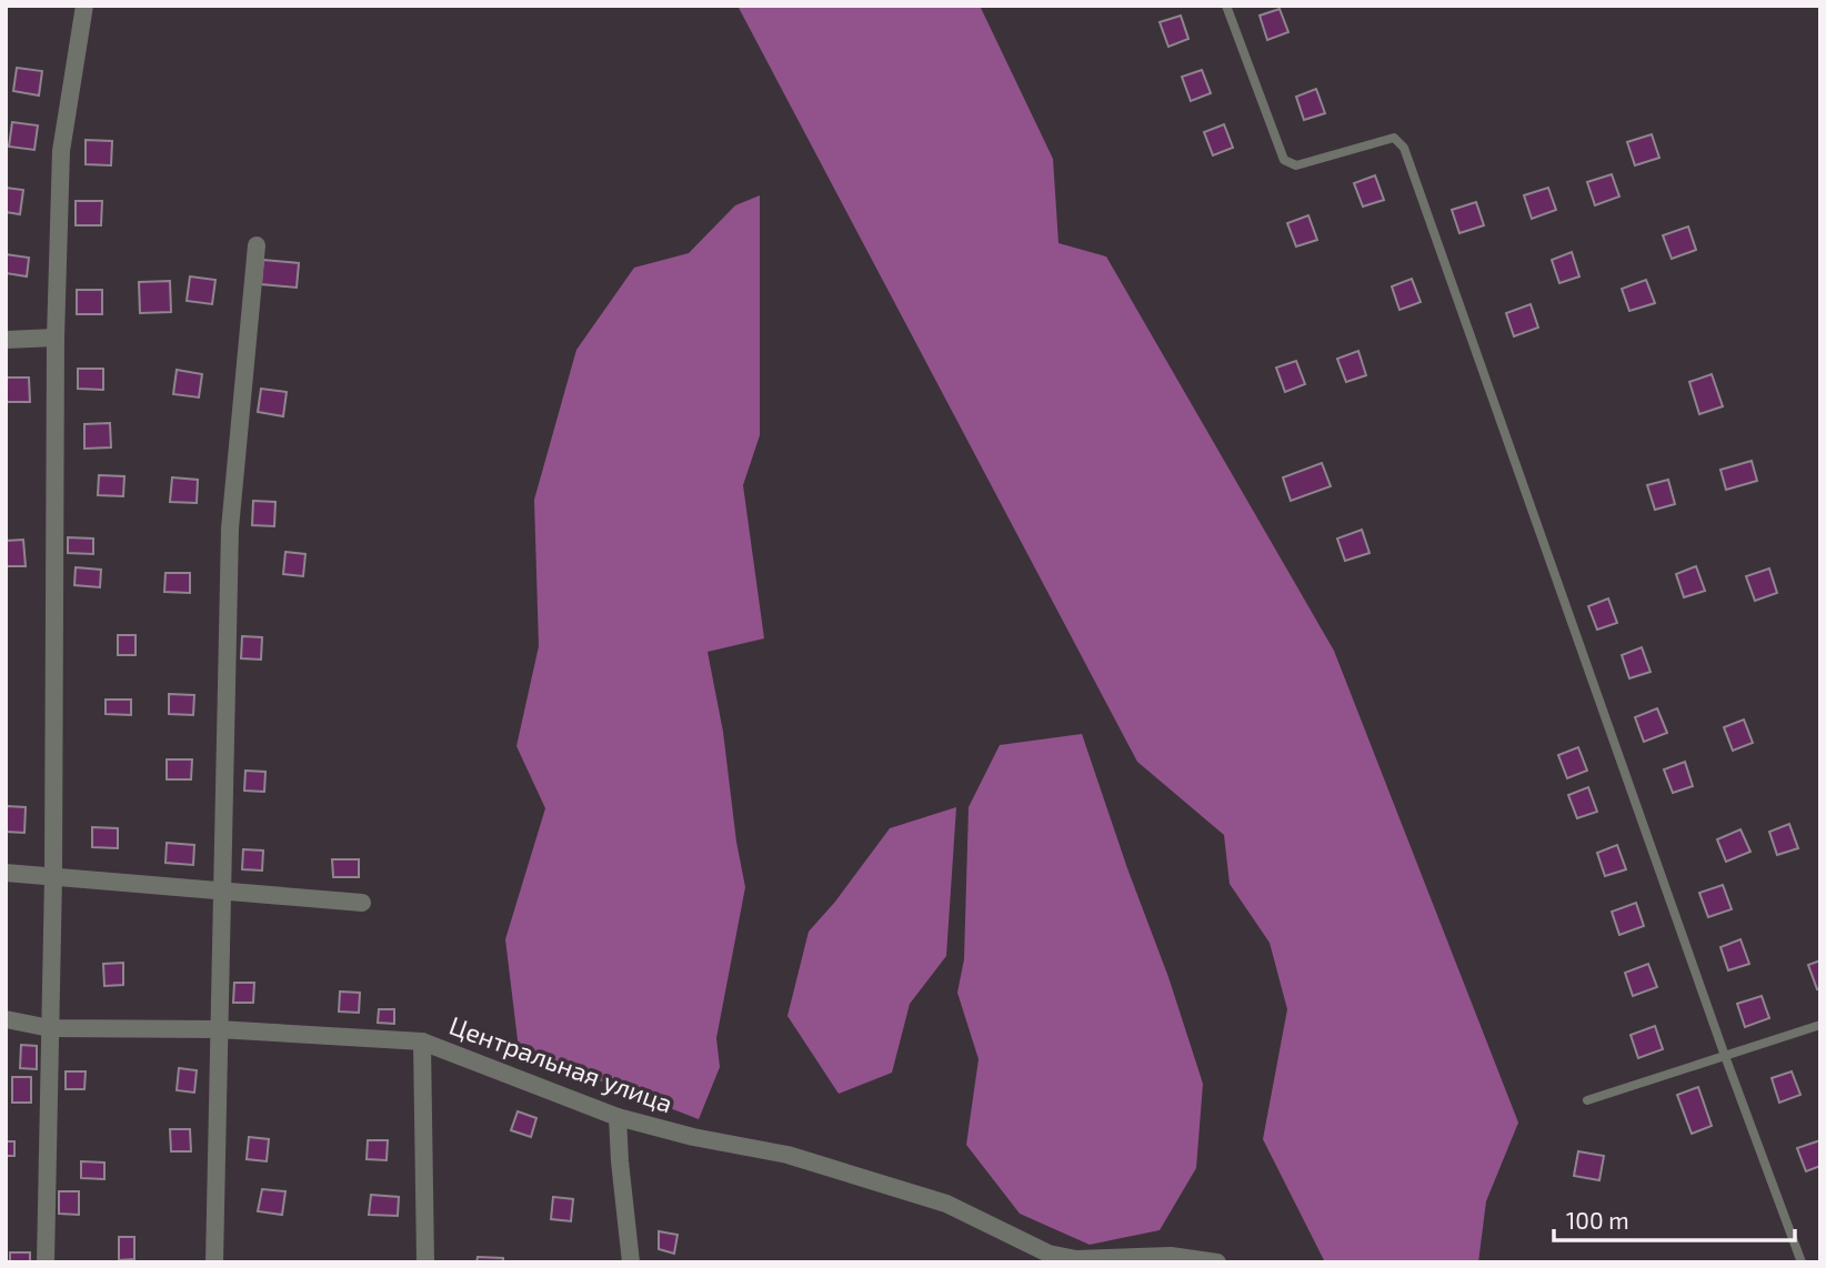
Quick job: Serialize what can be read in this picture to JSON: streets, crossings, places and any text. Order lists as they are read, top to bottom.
{
  "streets": {
    "street": ["Центральная улица"]
  },
  "scale_bar": "100 m"
}
